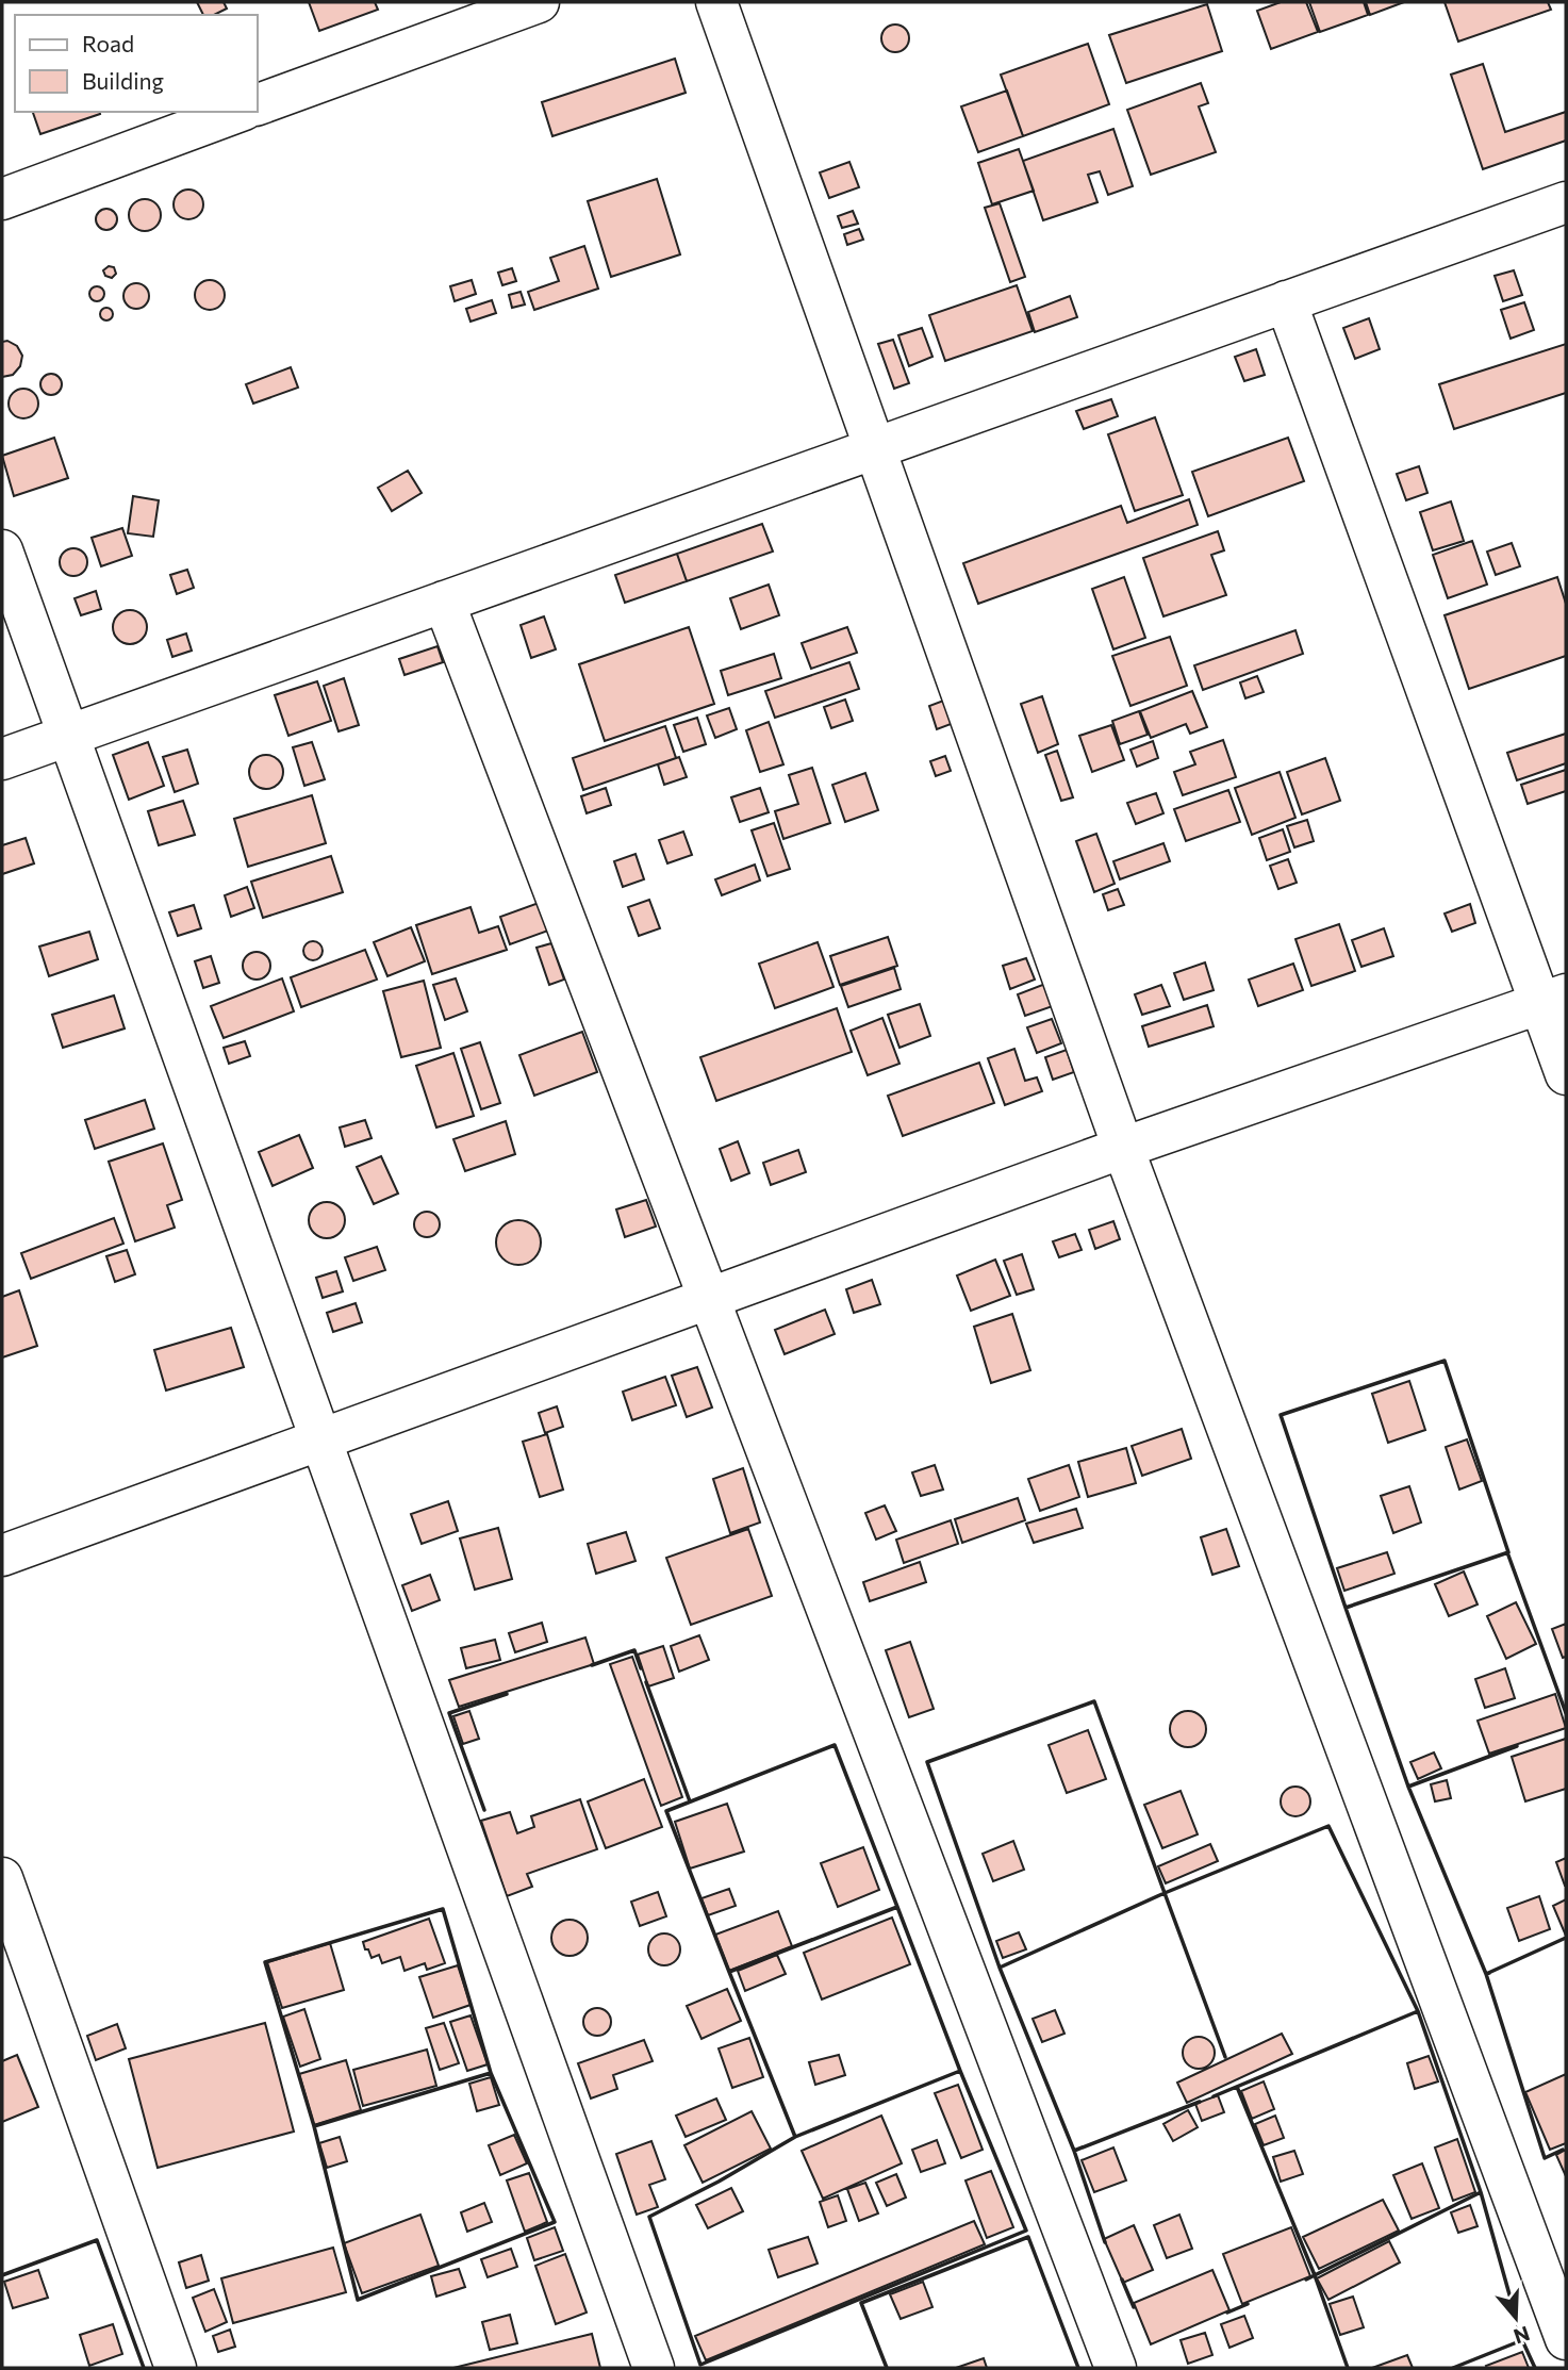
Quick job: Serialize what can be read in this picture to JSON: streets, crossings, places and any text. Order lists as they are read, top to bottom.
{
  "legend": ["Road", "Building"],
  "north": "bottom"
}
